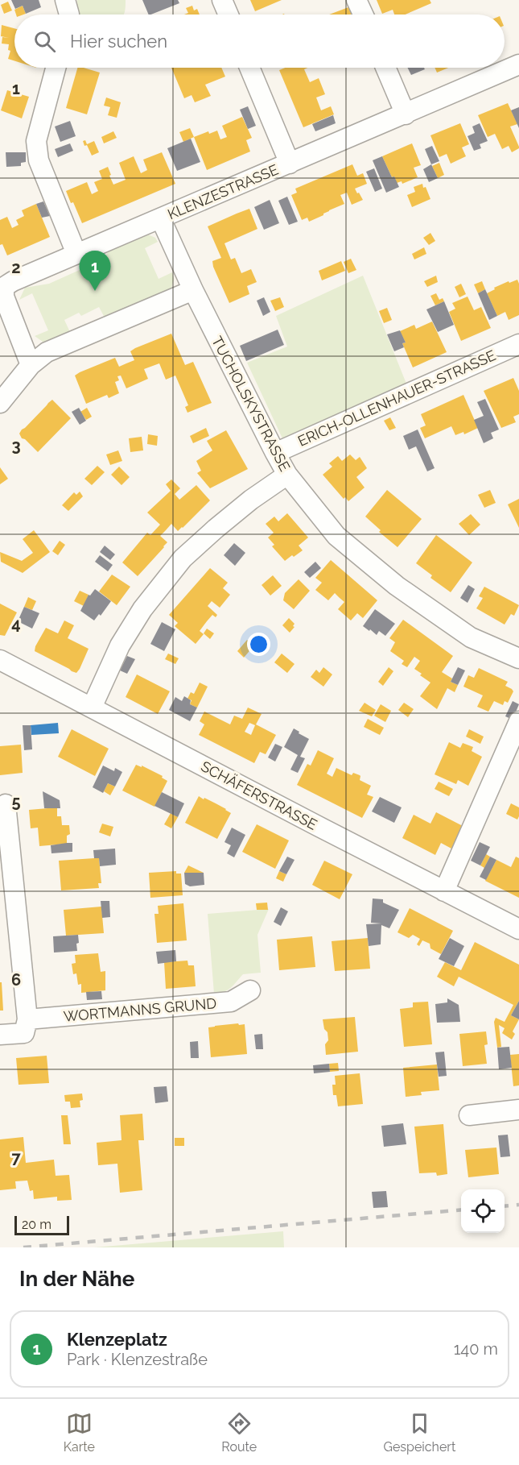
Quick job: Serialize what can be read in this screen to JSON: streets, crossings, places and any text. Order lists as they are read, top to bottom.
{
  "streets": {
    "street": [
      "KLENZESTRASSE",
      "ERICH-OLLENHAUER-STRASSE",
      "TUCHOLSKYSTRASSE",
      "SCHÄFERSTRASSE",
      "WORTMANNS GRUND"
    ]
  },
  "crossings": [
    ["KLENZESTRASSE", "TUCHOLSKYSTRASSE"],
    ["ERICH-OLLENHAUER-STRASSE", "TUCHOLSKYSTRASSE"]
  ],
  "scale_bar": "20 m",
  "page": {
    "search": "Hier suchen",
    "pins": "1",
    "scale": "20 m",
    "heading": "In der Nähe",
    "list": [
      {
        "mark": "1",
        "name": "Klenzeplatz",
        "note": "Park · Klenzestraße",
        "value": "140 m"
      }
    ],
    "nav": ["Karte", "Route", "Gespeichert"]
  },
  "grid": {
    "rows": [
      "1",
      "2",
      "3",
      "4",
      "5",
      "6",
      "7"
    ]
  }
}
